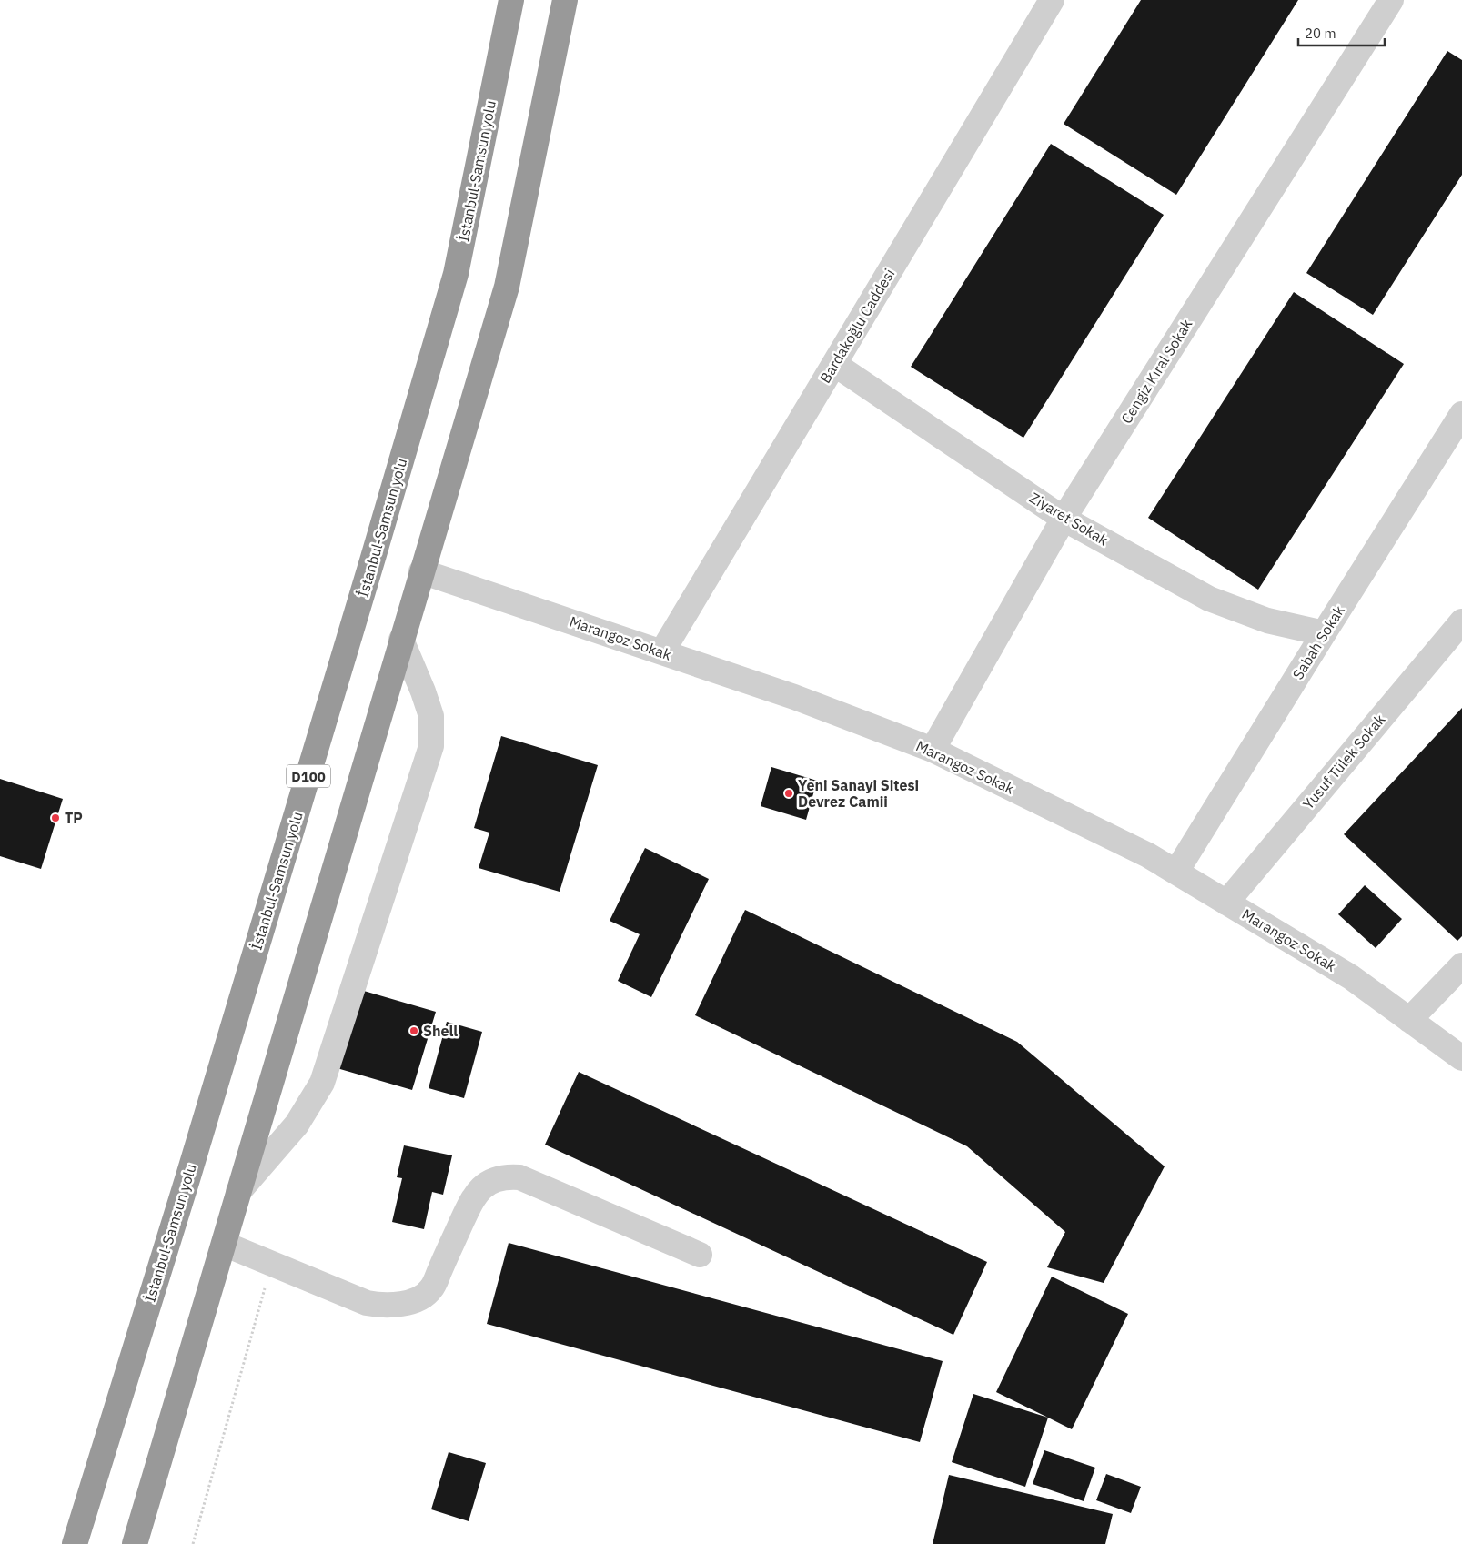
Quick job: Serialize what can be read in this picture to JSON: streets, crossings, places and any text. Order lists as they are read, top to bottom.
{
  "streets": {
    "highway": ["İstanbul-Samsun yolu", "D100"],
    "street": [
      "Bardakoğlu Caddesi",
      "Cengiz Kıral Sokak",
      "Ziyaret Sokak",
      "Marangoz Sokak",
      "Sabah Sokak",
      "Yusuf Tülek Sokak"
    ]
  },
  "crossings": [
    ["Bardakoğlu Caddesi", "Ziyaret Sokak"],
    ["Bardakoğlu Caddesi", "Marangoz Sokak"],
    ["Cengiz Kıral Sokak", "Ziyaret Sokak"],
    ["Cengiz Kıral Sokak", "Marangoz Sokak"],
    ["Ziyaret Sokak", "Sabah Sokak"],
    ["Marangoz Sokak", "Sabah Sokak"],
    ["Marangoz Sokak", "Yusuf Tülek Sokak"]
  ],
  "places": ["Yeni Sanayi Sitesi Devrez Camii", "TP", "Shell"],
  "scale_bar": "20 m"
}
